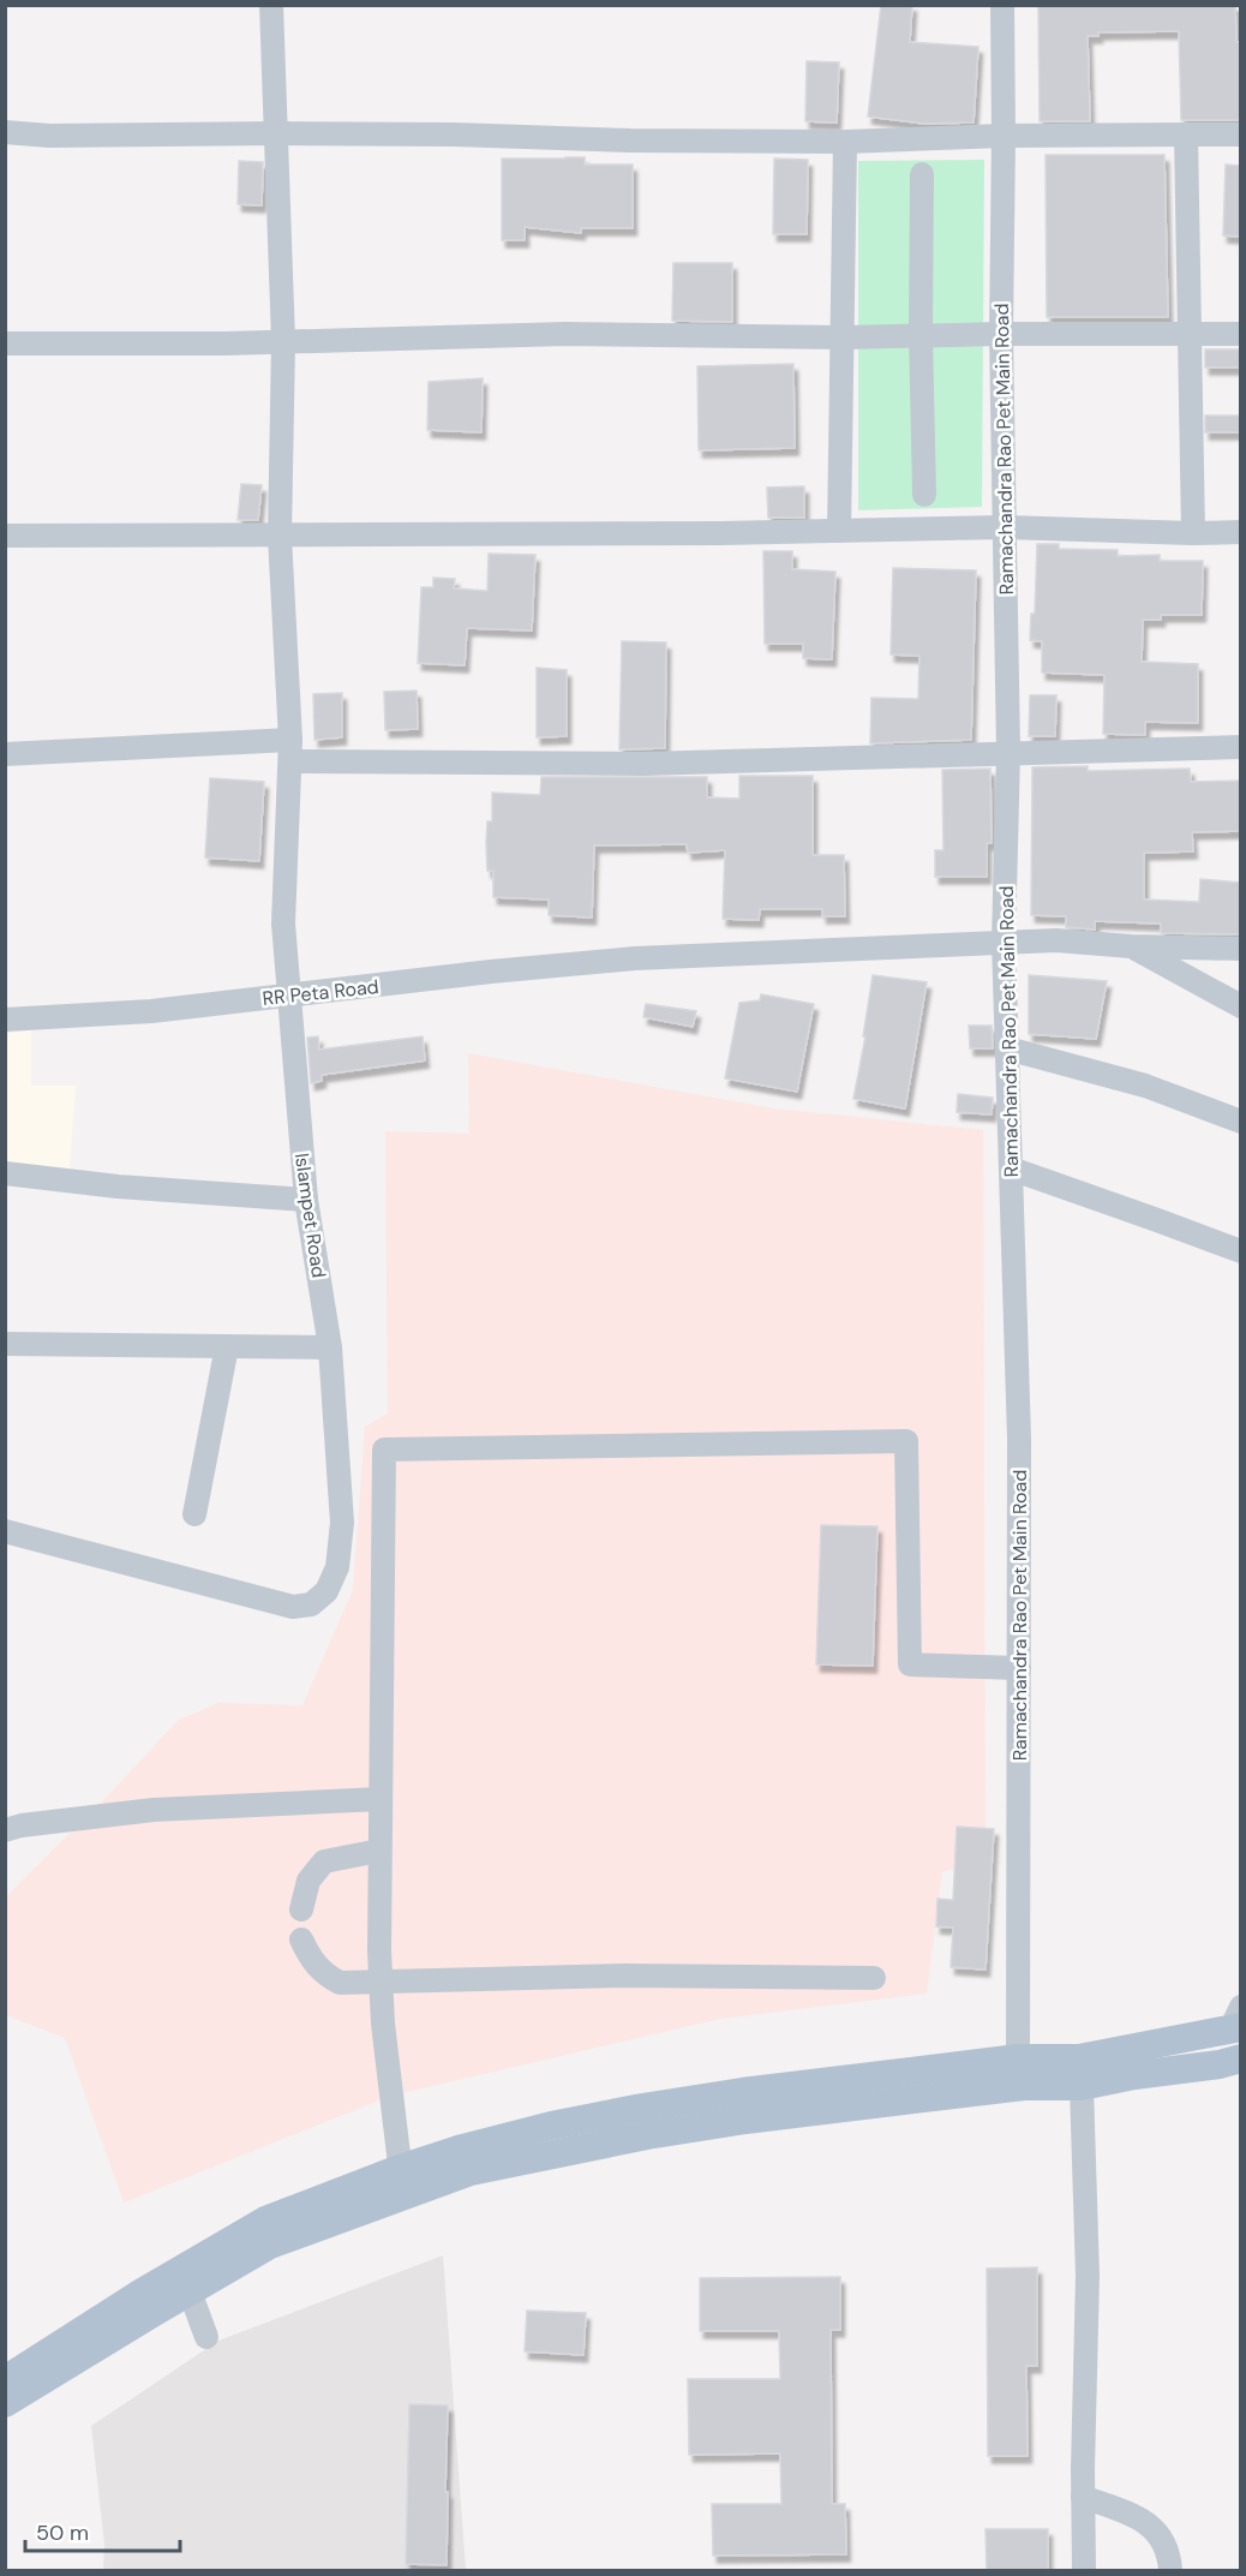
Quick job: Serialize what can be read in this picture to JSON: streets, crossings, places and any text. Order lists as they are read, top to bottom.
{
  "streets": {
    "street": ["Ramachandra Rao Pet Main Road", "RR Peta Road", "Islampet Road"]
  },
  "crossings": [
    ["Ramachandra Rao Pet Main Road", "RR Peta Road"],
    ["RR Peta Road", "Islampet Road"]
  ],
  "scale_bar": "50 m"
}
